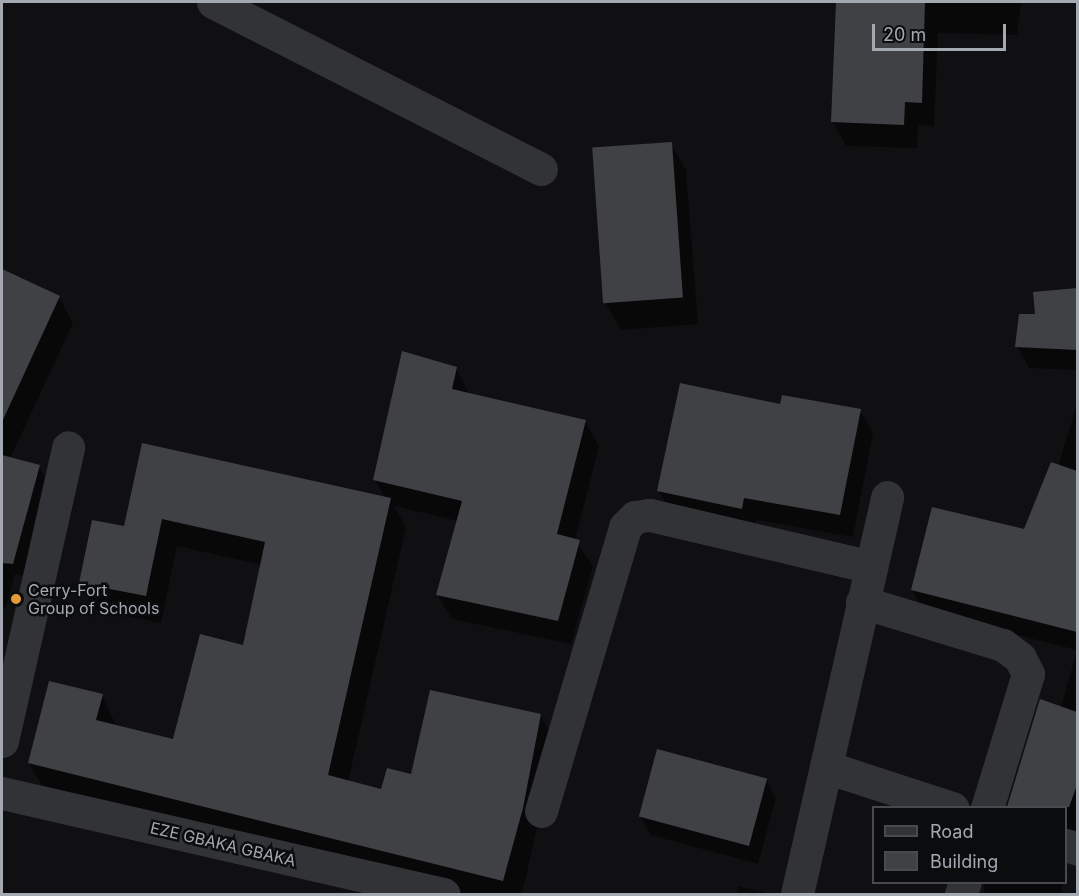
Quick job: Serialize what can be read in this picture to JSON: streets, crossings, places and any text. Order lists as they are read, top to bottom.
{
  "streets": {
    "street": ["EZE GBAKA GBAKA"]
  },
  "places": ["Cerry-Fort Group of Schools"],
  "legend": ["Road", "Building"],
  "scale_bar": "20 m"
}
